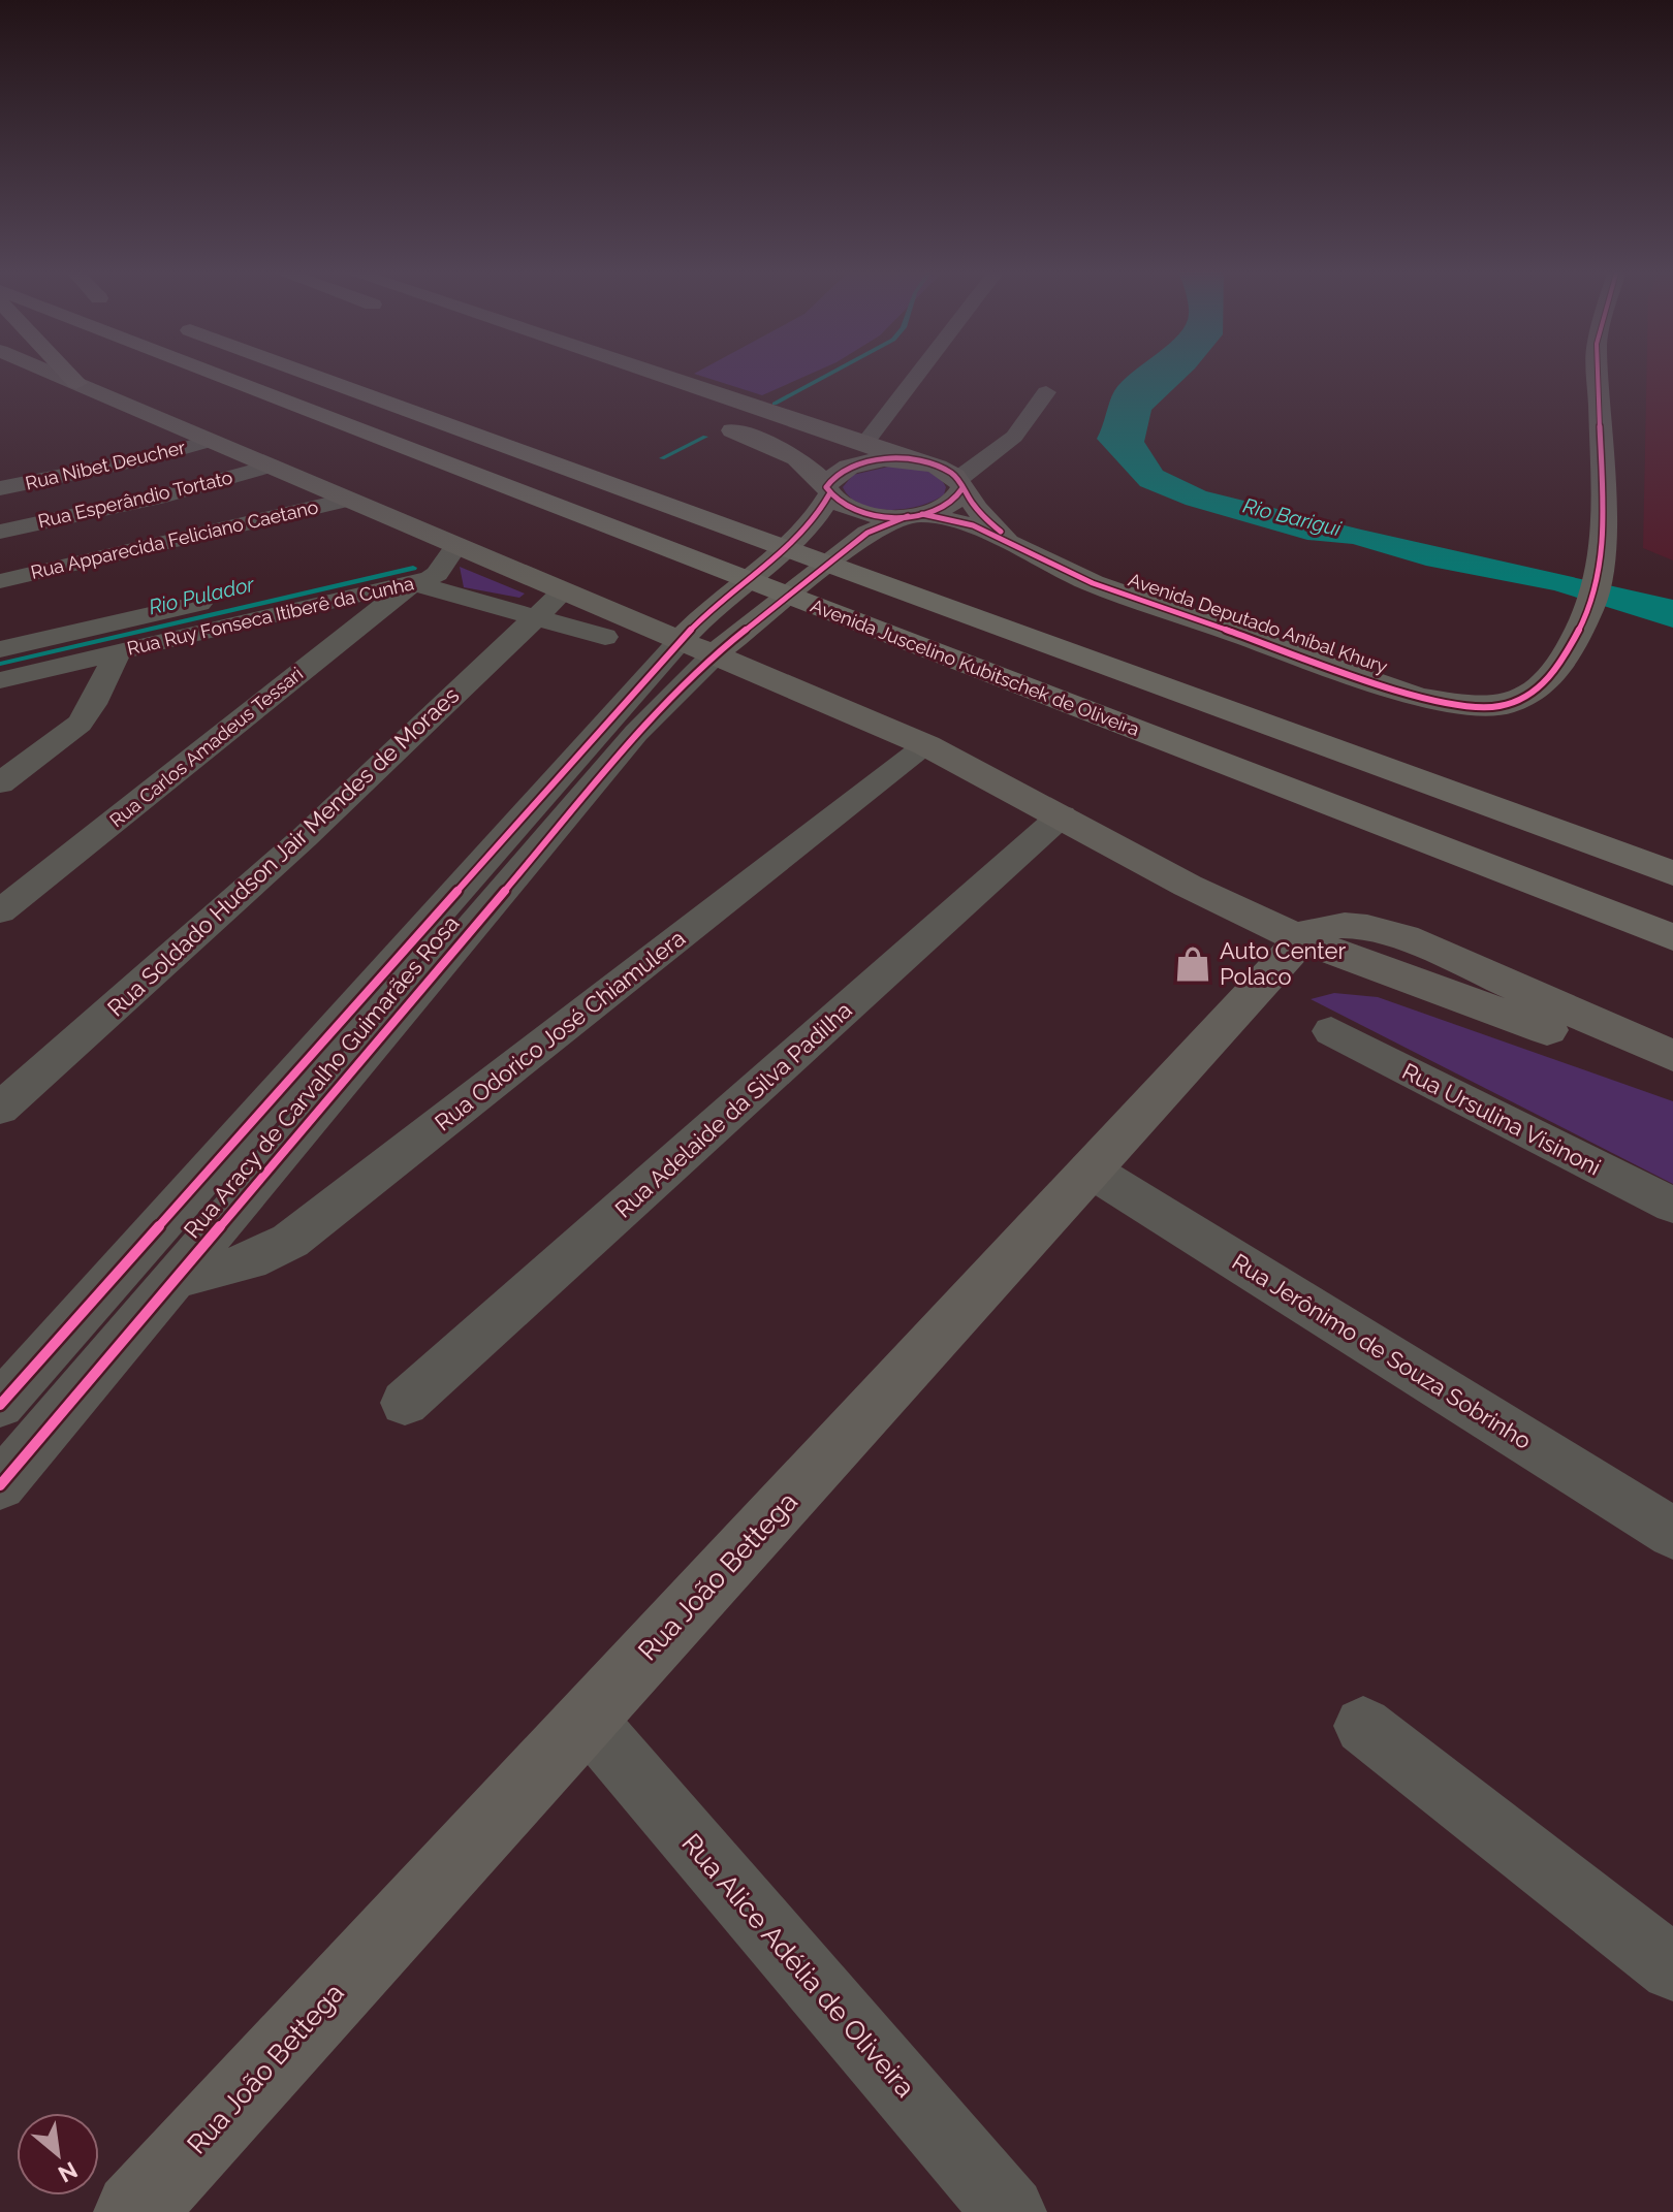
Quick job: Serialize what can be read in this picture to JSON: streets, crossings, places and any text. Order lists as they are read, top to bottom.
{
  "streets": {
    "highway": ["Avenida Juscelino Kubitschek de Oliveira"],
    "main road": ["Avenida Deputado Aníbal Khury", "Rua Aracy de Carvalho Guimarães Rosa", "Rua João Bettega"],
    "street": [
      "Rua Nibet Deucher",
      "Rua Esperândio Tortato",
      "Rua Apparecida Feliciano Caetano",
      "Rua Ruy Fonseca Itiberê da Cunha",
      "Rua Carlos Amadeus Tessari",
      "Rua Soldado Hudson Jair Mendes de Moraes",
      "Rua Odorico José Chiamulera",
      "Rua Adelaide da Silva Padilha",
      "Rua Ursulina Visinoni",
      "Rua Jerônimo de Souza Sobrinho",
      "Rua Alice Adélia de Oliveira"
    ]
  },
  "crossings": [
    ["Rua Ruy Fonseca Itiberê da Cunha", "Rua Carlos Amadeus Tessari"],
    ["Avenida Deputado Aníbal Khury", "Rua Aracy de Carvalho Guimarães Rosa"],
    ["Rua Odorico José Chiamulera", "Rua Aracy de Carvalho Guimarães Rosa"],
    ["Rua Jerônimo de Souza Sobrinho", "Rua João Bettega"],
    ["Rua João Bettega", "Rua Alice Adélia de Oliveira"]
  ],
  "water": ["Rio Barigui", "Rio Pulador"],
  "places": {
    "shop": ["Auto Center Polaco"]
  },
  "north": "bottom right"
}
